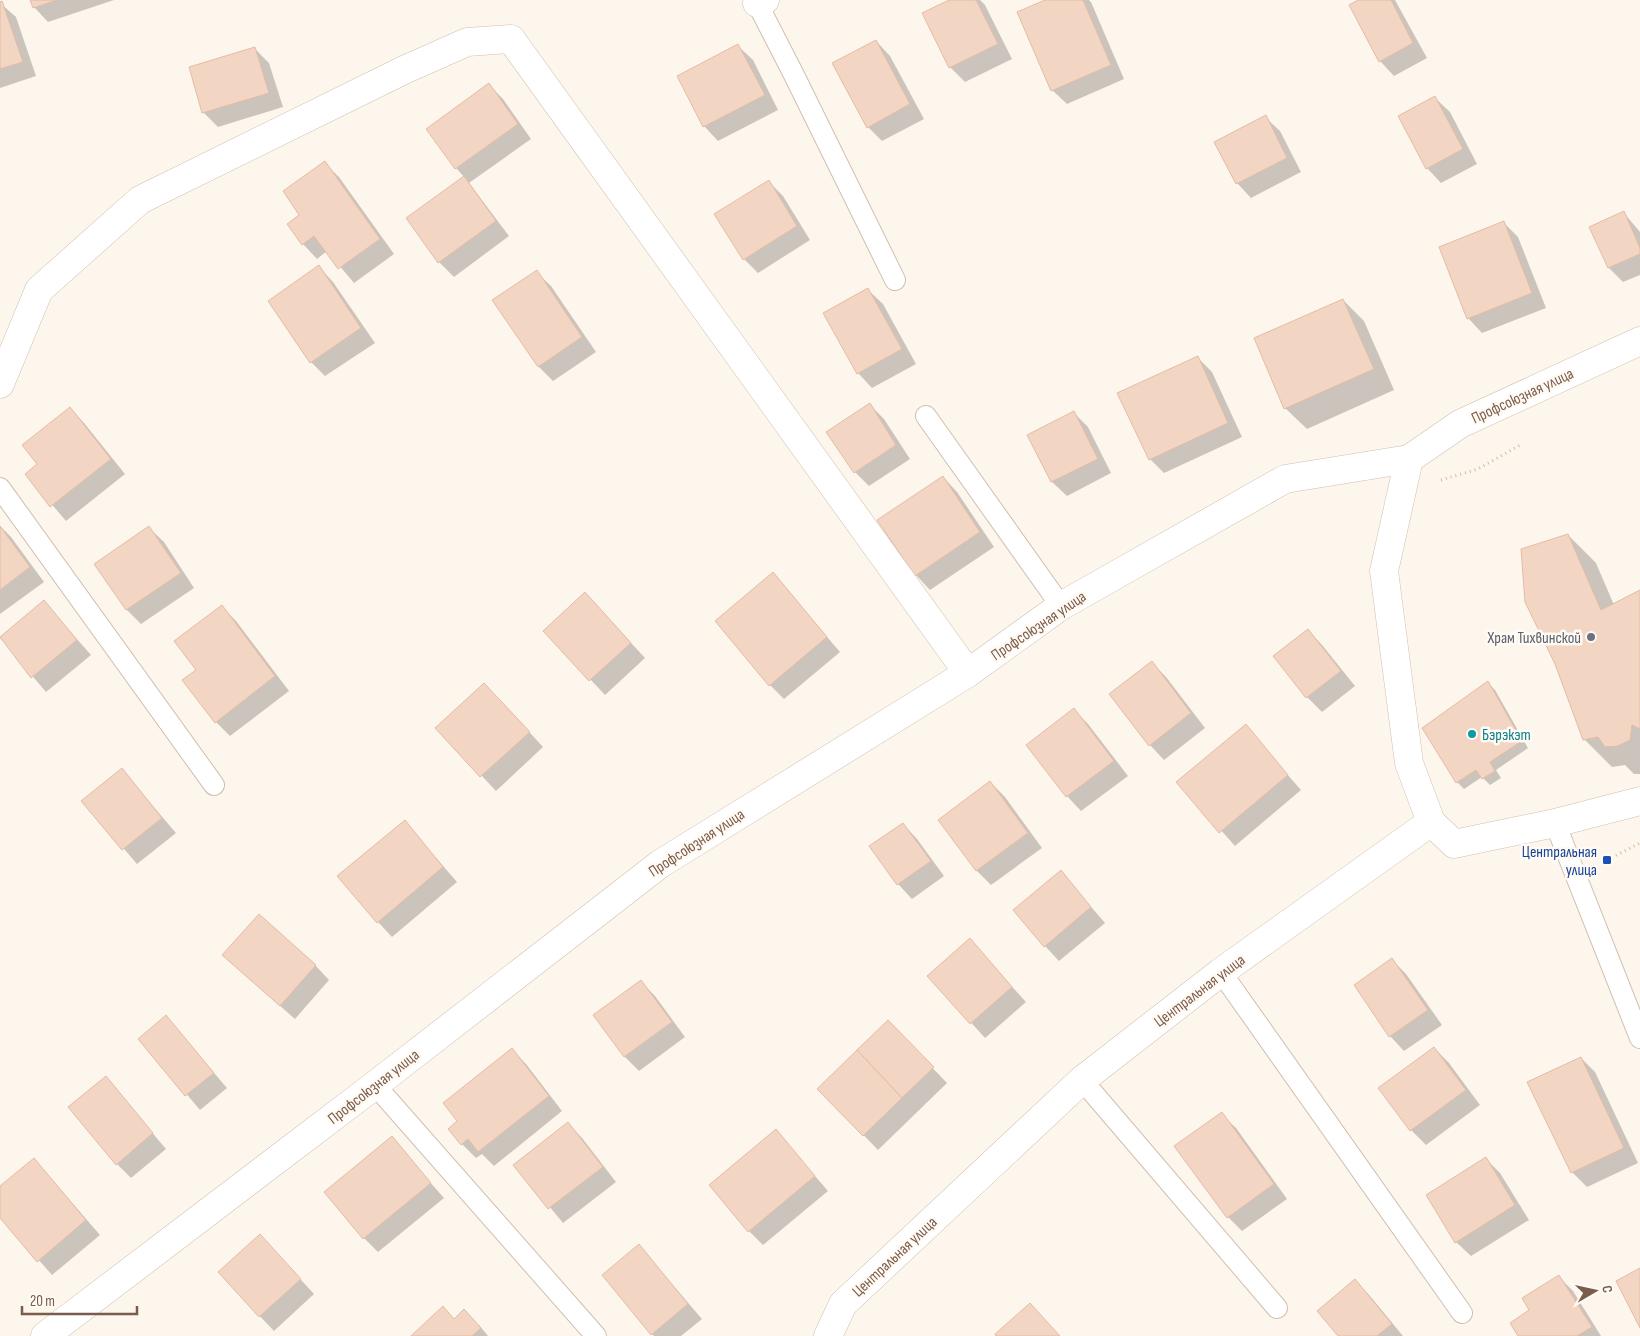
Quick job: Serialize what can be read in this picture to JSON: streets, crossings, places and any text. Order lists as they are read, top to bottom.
{
  "streets": {
    "street": ["Профсоюзная улица", "Центральная улица"]
  },
  "places": {
    "other": ["Храм Тихвинской", "Бэрэкэт"],
    "transit": ["Центральная улица"]
  },
  "scale_bar": "20 m",
  "north": "right"
}
